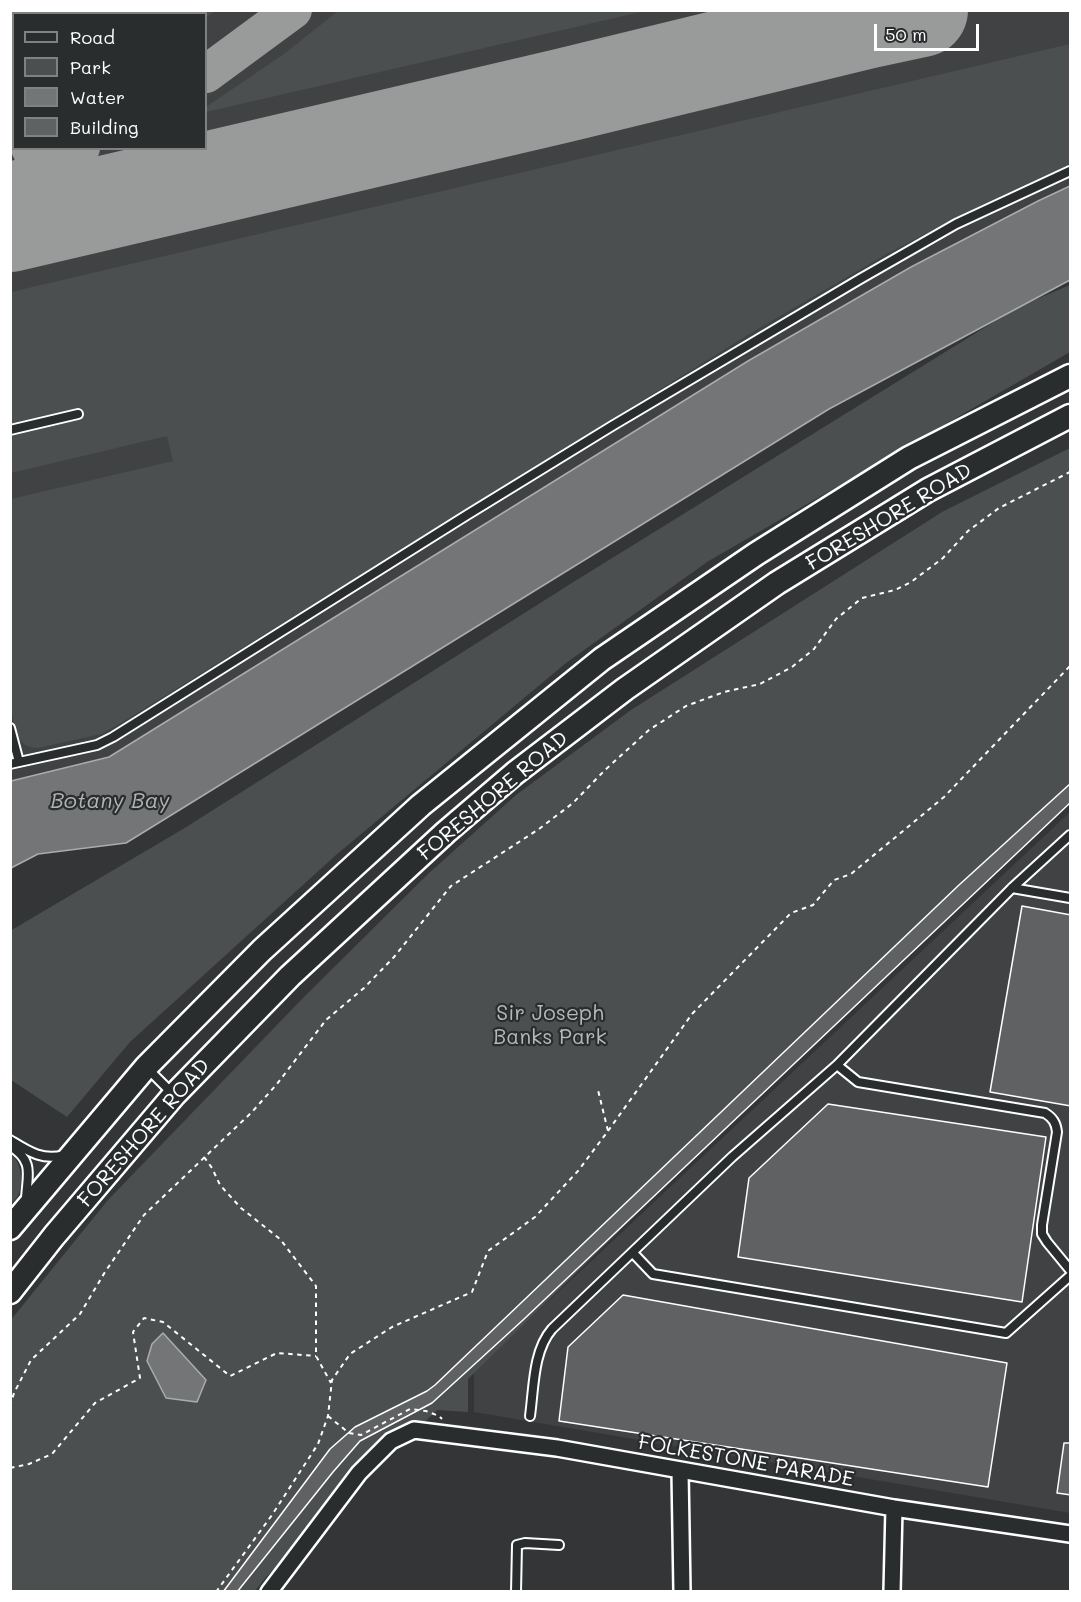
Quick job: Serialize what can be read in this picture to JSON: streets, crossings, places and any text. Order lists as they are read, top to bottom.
{
  "streets": {
    "main road": ["FORESHORE ROAD"],
    "street": ["FOLKESTONE PARADE"]
  },
  "water": ["Botany Bay"],
  "parks": ["Sir Joseph Banks Park"],
  "legend": [
    "Road",
    "Park",
    "Water",
    "Building"
  ],
  "scale_bar": "50 m"
}
